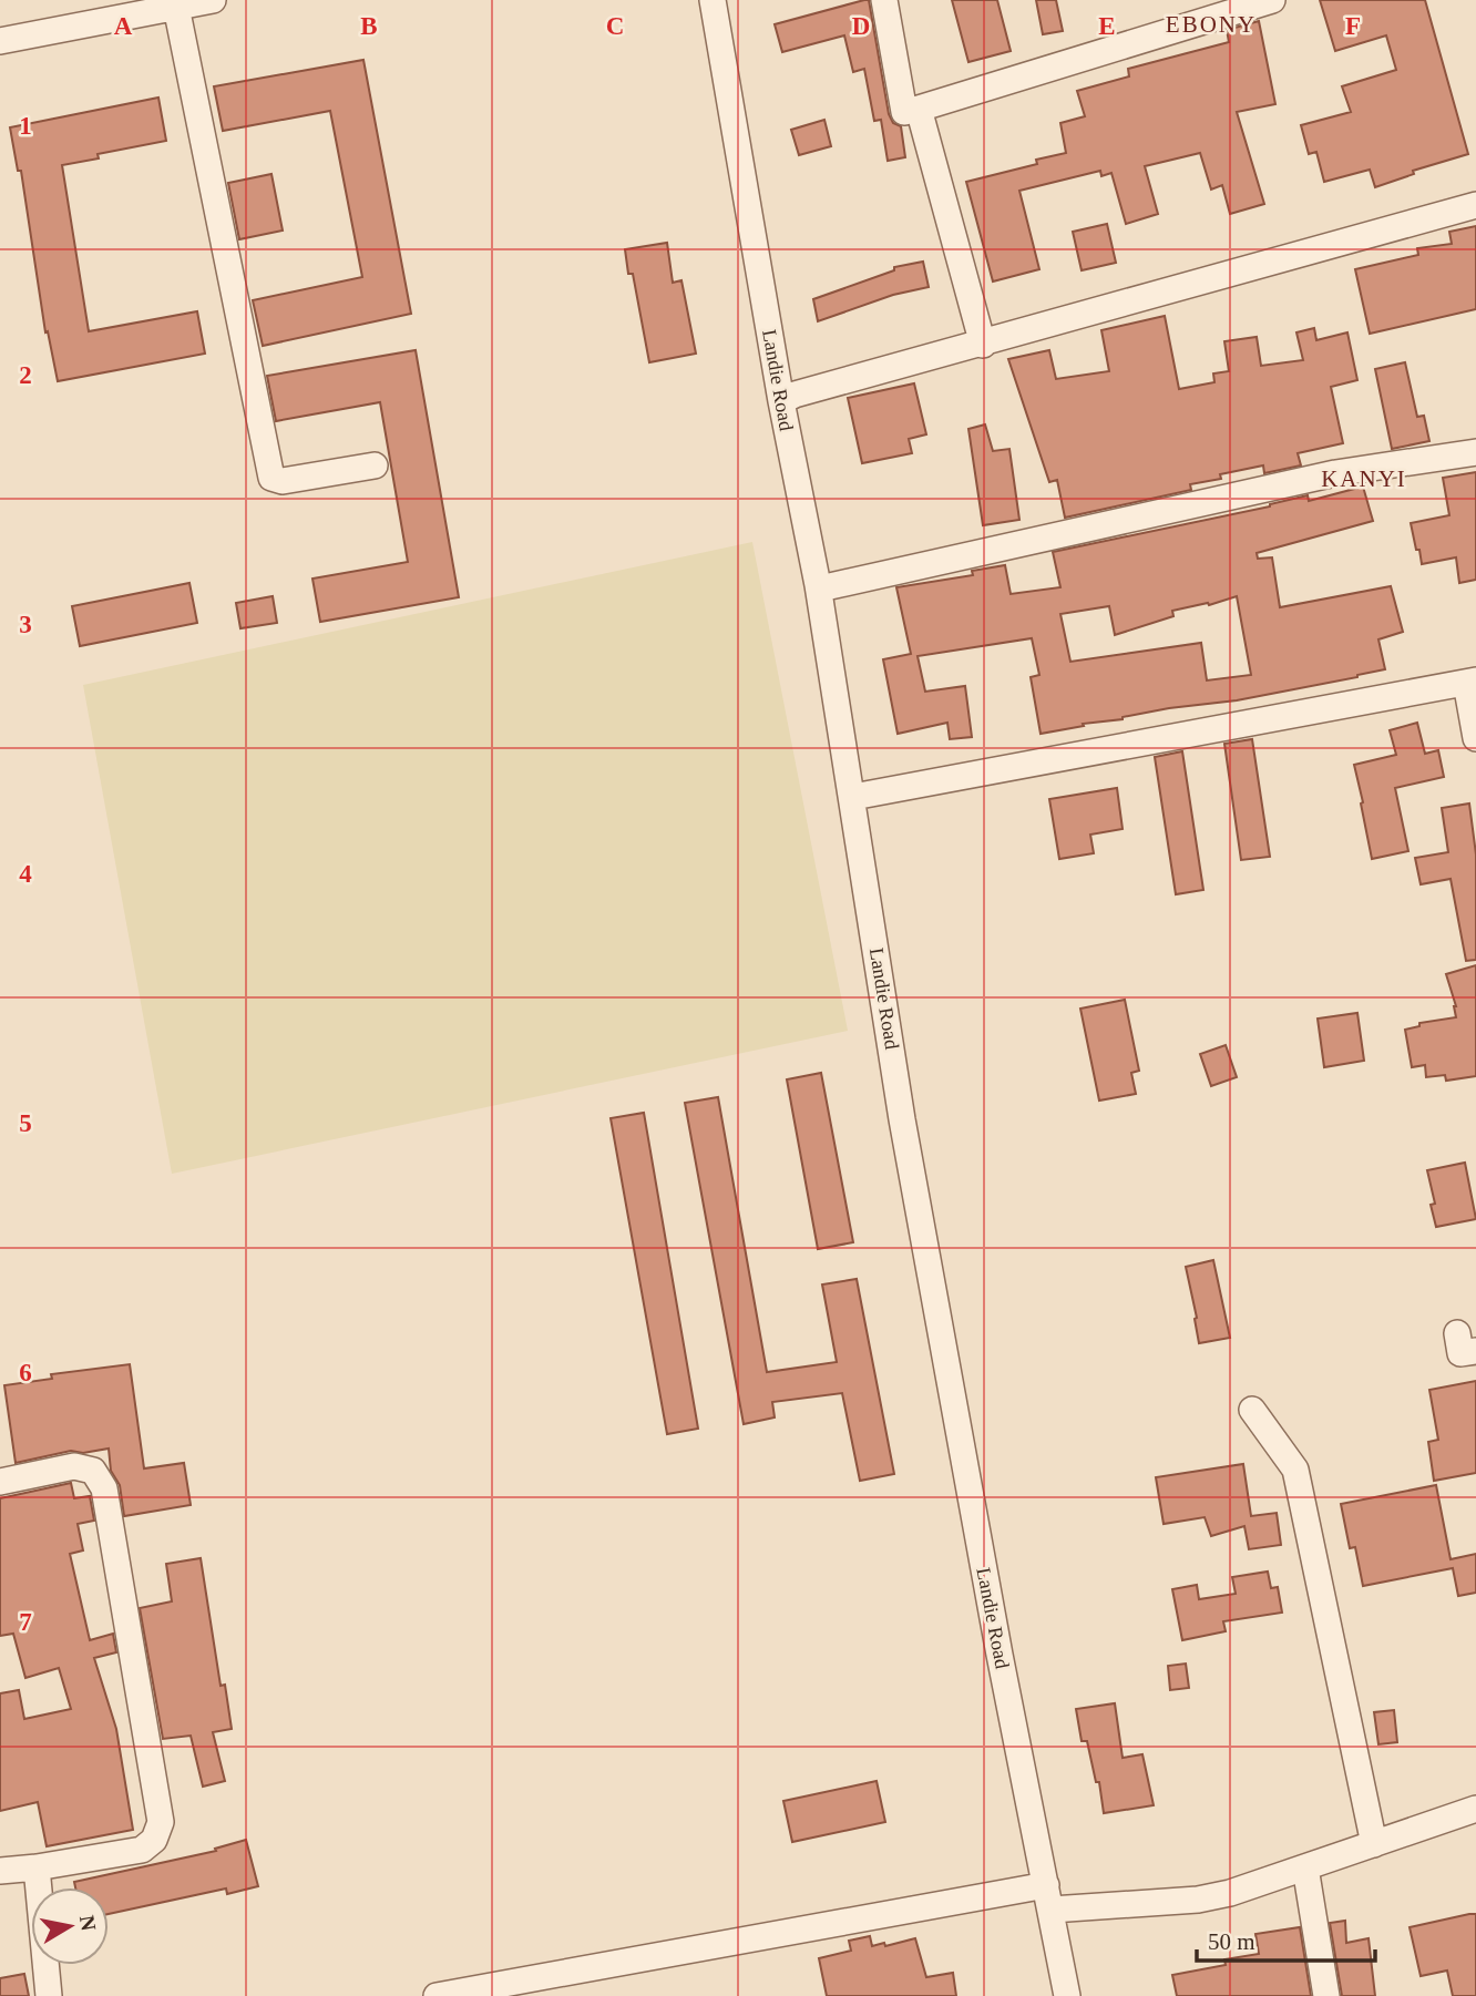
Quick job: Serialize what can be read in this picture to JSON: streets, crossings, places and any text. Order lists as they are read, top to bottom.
{
  "streets": {
    "street": ["Landie Road"]
  },
  "districts": ["EBONY", "KANYI"],
  "scale_bar": "50 m",
  "north": "right",
  "grid": {
    "columns": [
      "A",
      "B",
      "C",
      "D",
      "E",
      "F"
    ],
    "rows": [
      "1",
      "2",
      "3",
      "4",
      "5",
      "6",
      "7"
    ]
  }
}
